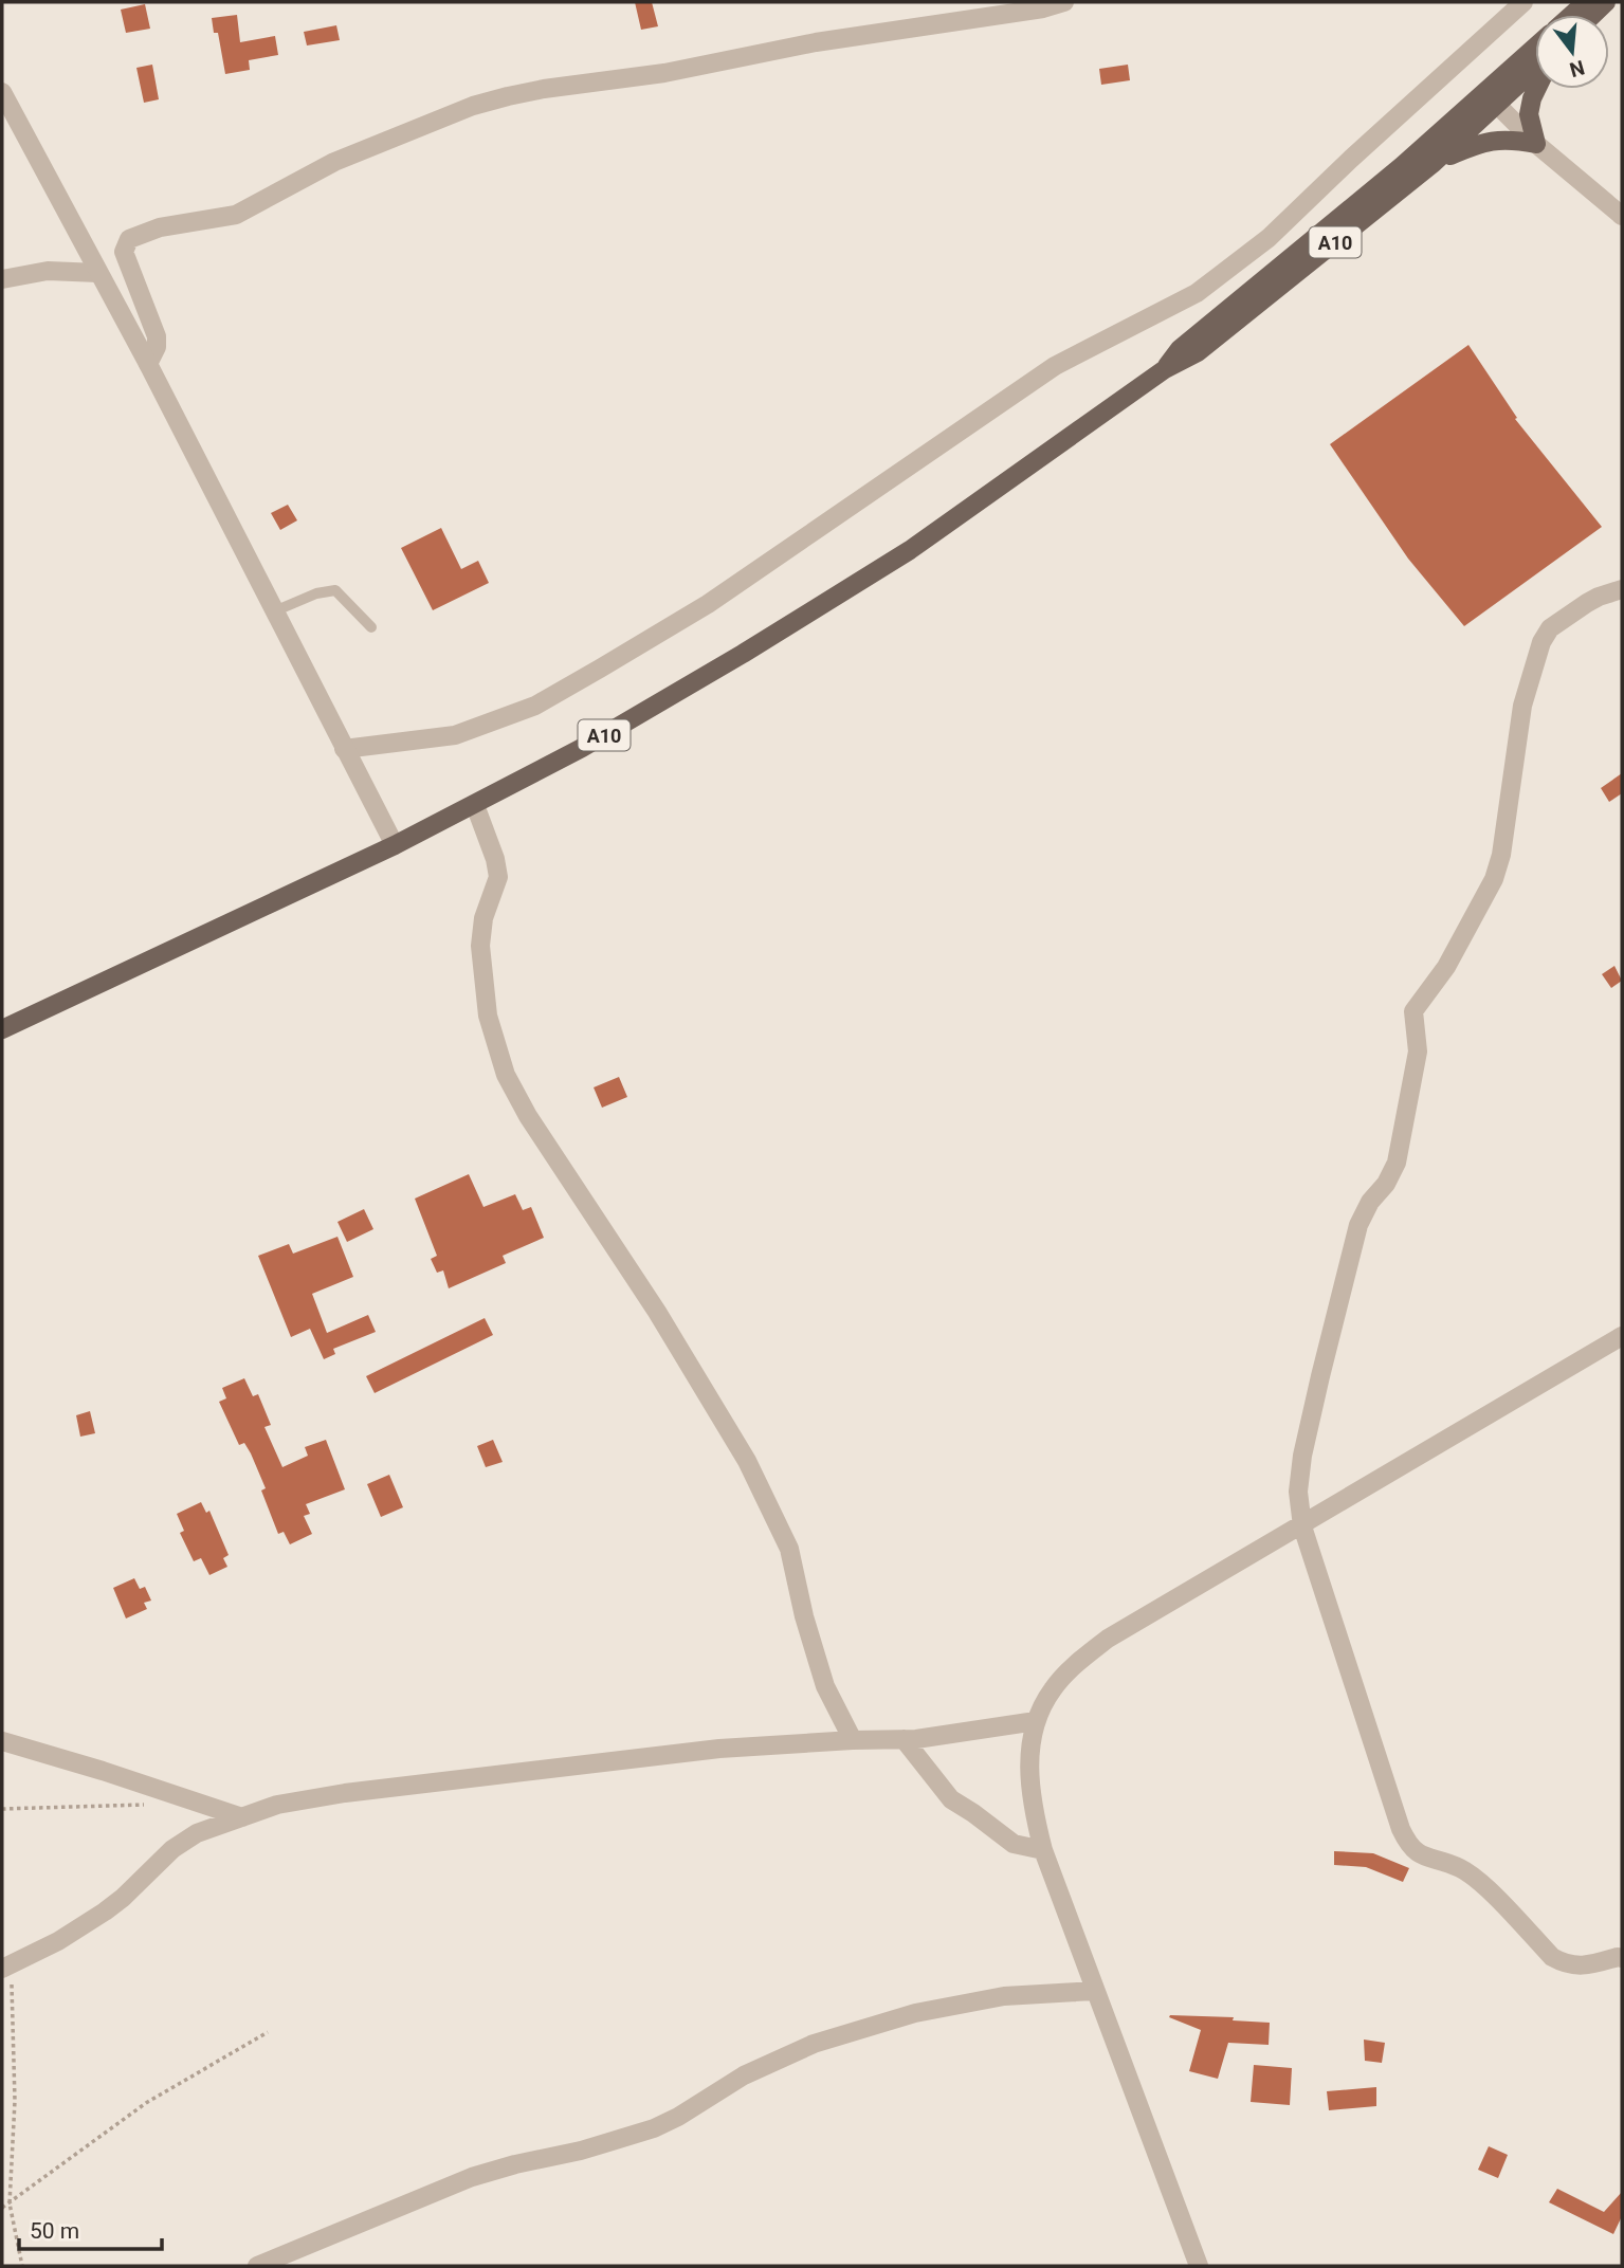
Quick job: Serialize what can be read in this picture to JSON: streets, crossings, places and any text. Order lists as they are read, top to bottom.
{
  "streets": {
    "main road": ["A10"]
  },
  "scale_bar": "50 m",
  "north": "bottom"
}
